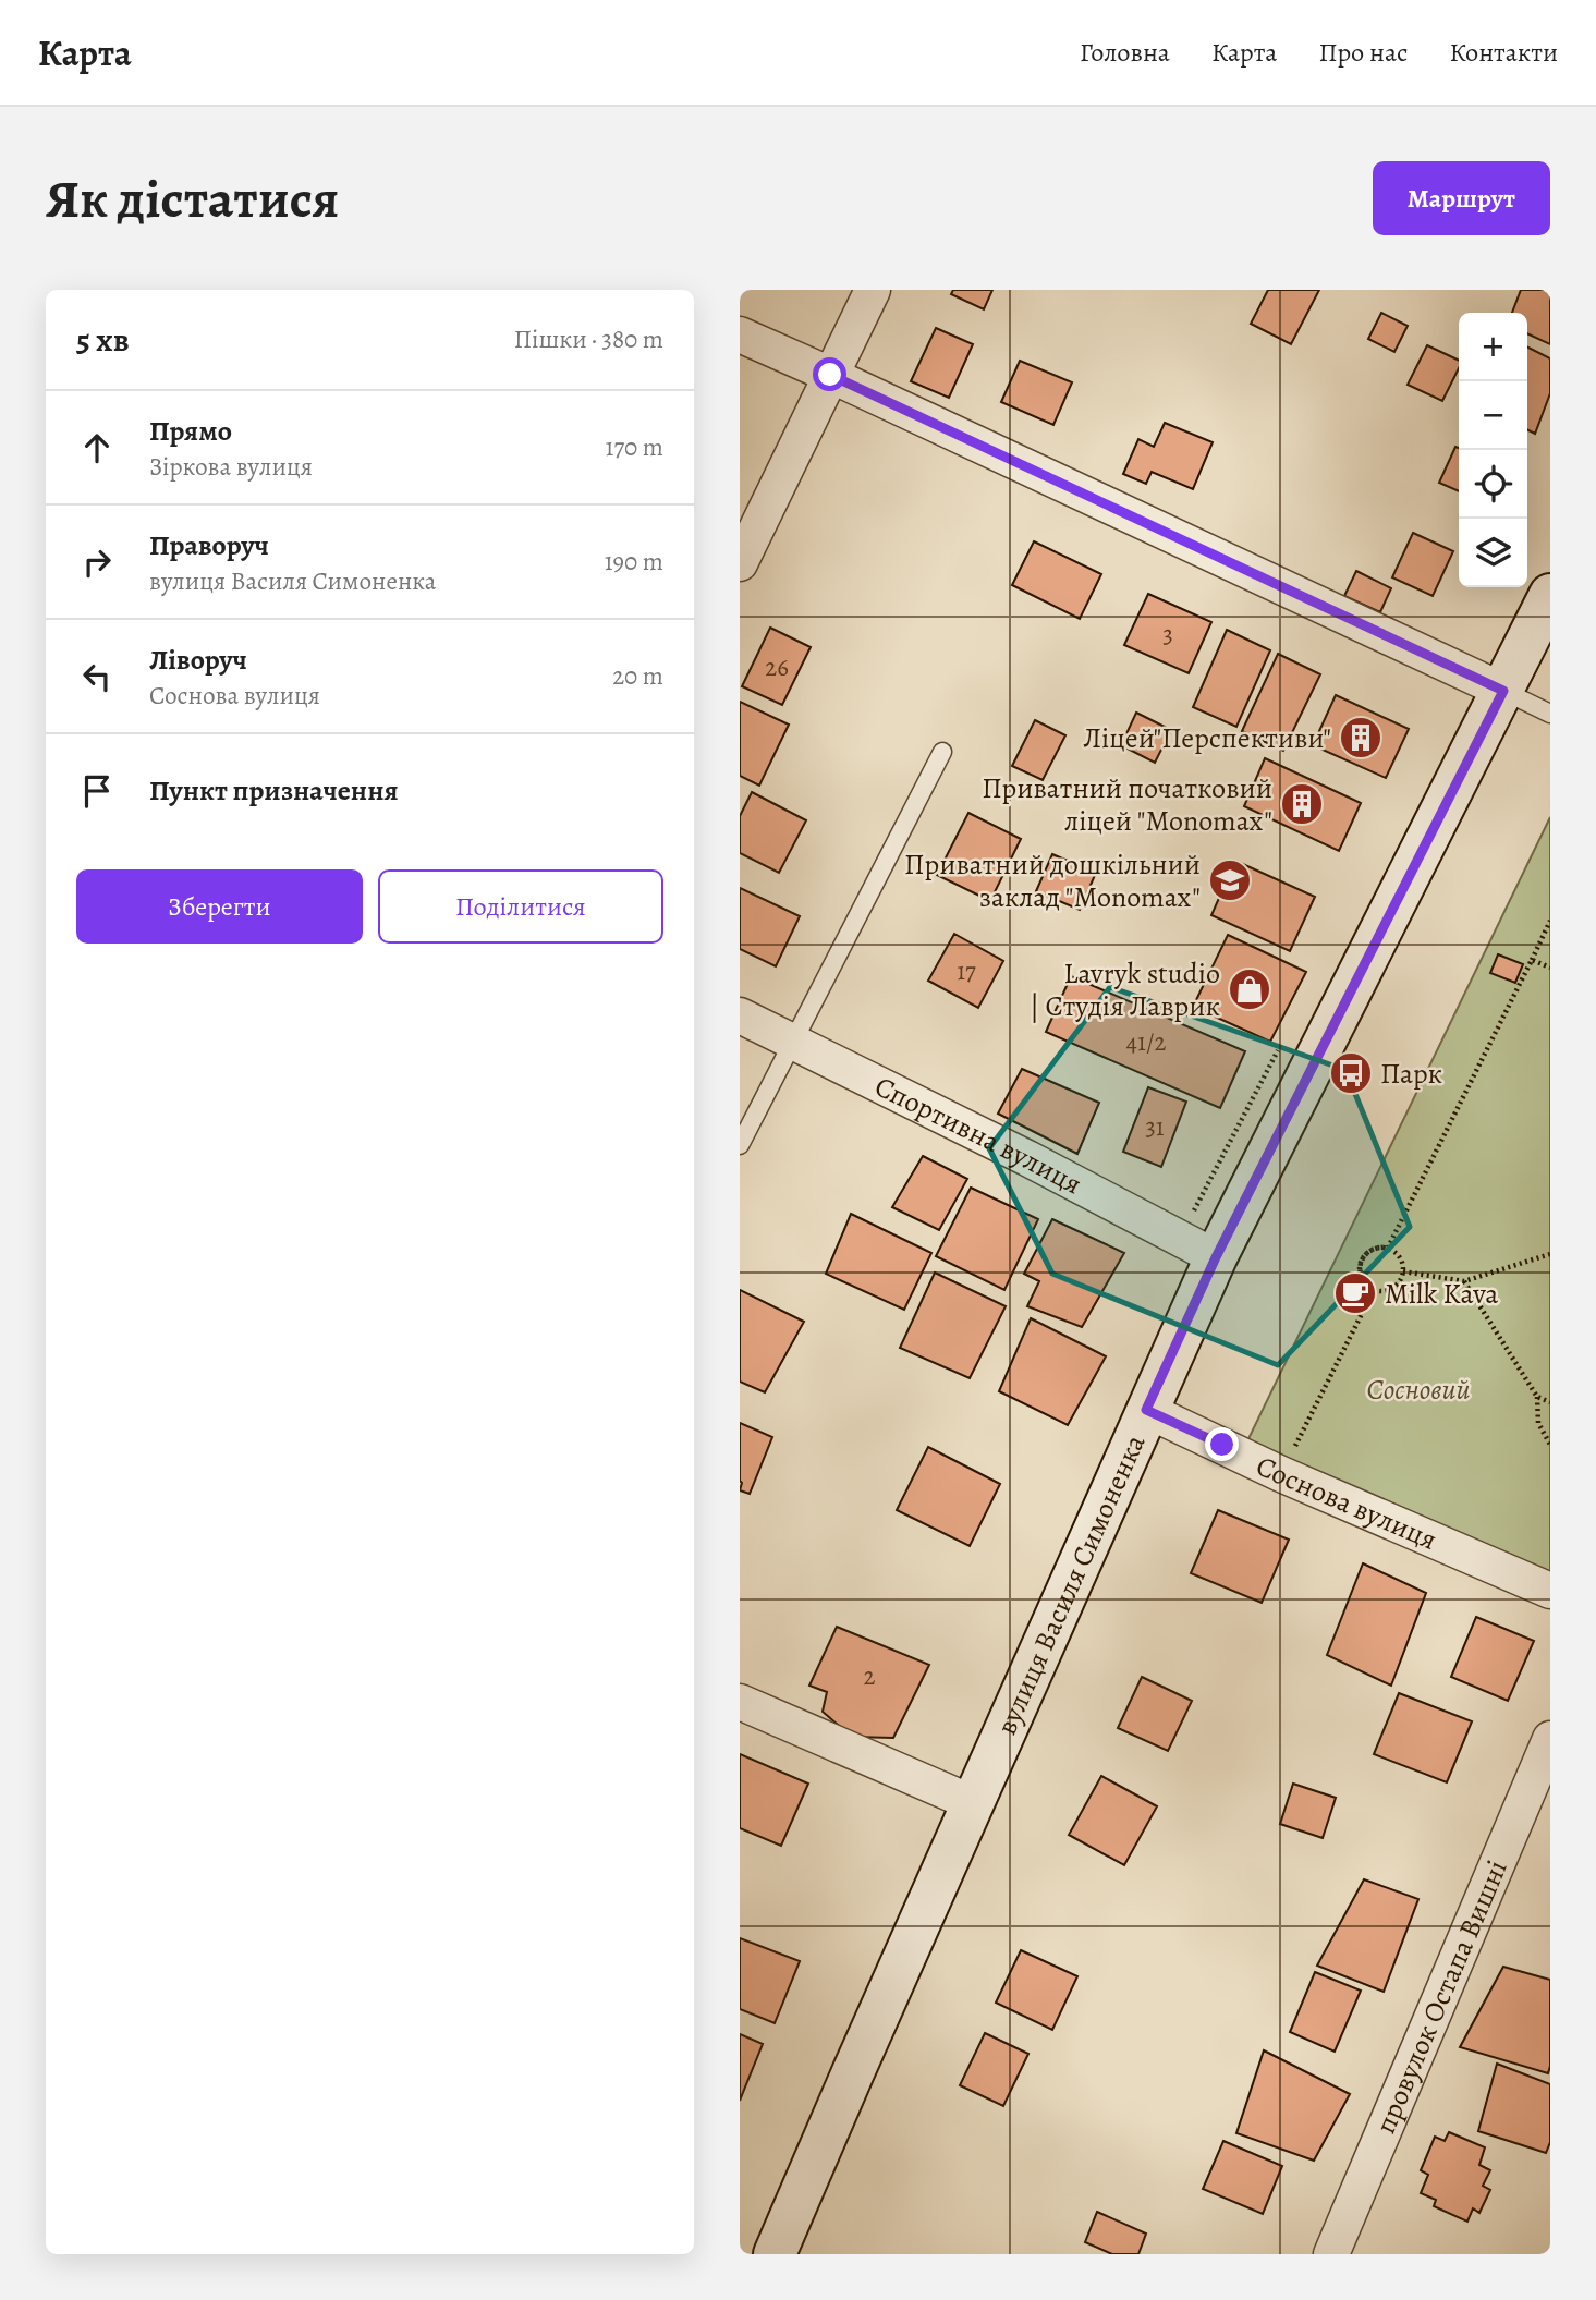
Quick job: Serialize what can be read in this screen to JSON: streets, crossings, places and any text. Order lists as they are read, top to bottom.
{
  "streets": {
    "street": [
      "Спортивна вулиця",
      "Соснова вулиця",
      "вулиця Василя Симоненка",
      "провулок Остапа Вишні"
    ]
  },
  "crossings": [
    ["Спортивна вулиця", "вулиця Василя Симоненка"],
    ["Соснова вулиця", "вулиця Василя Симоненка"]
  ],
  "parks": ["Сосновий"],
  "places": {
    "building": ["Ліцей\"Перспективи\"", "Приватний початковий ліцей \"Monomax\""],
    "school or university": ["Приватний дошкільний заклад \"Monomax\""],
    "shop": ["Lavryk studio | Студія Лаврик"],
    "bus stop": ["Парк"],
    "cafe": ["Milk Kava"]
  },
  "house_numbers": [
    "3",
    "26",
    "17",
    "41/2",
    "31",
    "2"
  ],
  "page": {
    "header": "Карта",
    "nav": [
      "Головна",
      "Карта",
      "Про нас",
      "Контакти"
    ],
    "buttons": [
      "Маршрут",
      ["Зберегти", "Поділитися"]
    ],
    "title": "Як дістатися",
    "heading": ["5 хв", "Пішки · 380 m"],
    "map_buttons": ["+", "−"],
    "list": [
      ["Прямо", "Зіркова вулиця", "170 m"],
      ["Праворуч", "вулиця Василя Симоненка", "190 m"],
      ["Ліворуч", "Соснова вулиця", "20 m"],
      "Пункт призначення"
    ]
  }
}
